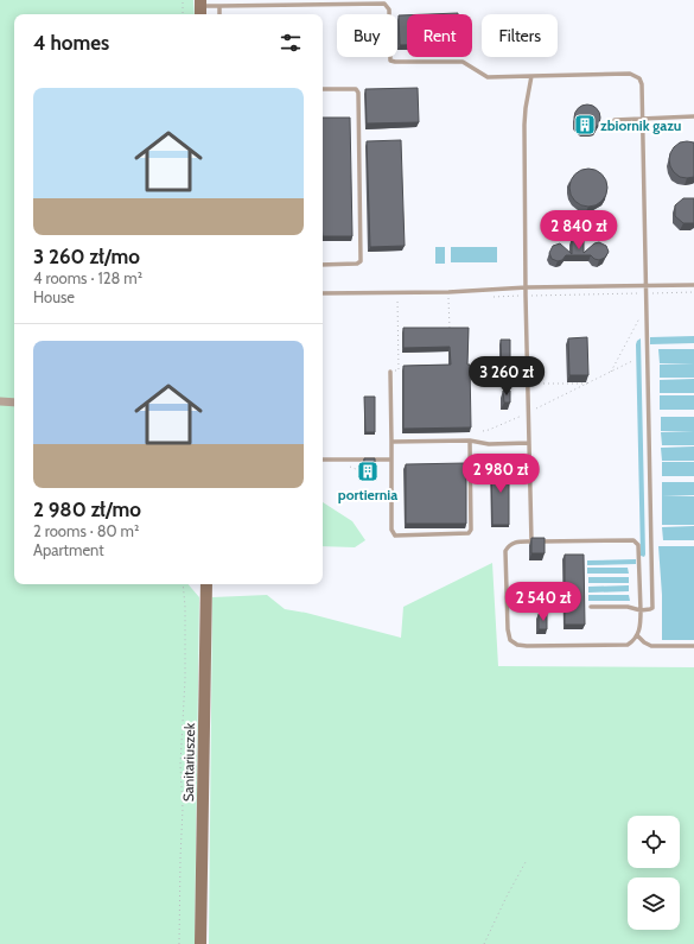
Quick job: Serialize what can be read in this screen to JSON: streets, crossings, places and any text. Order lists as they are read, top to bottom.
{
  "streets": {
    "street": ["Sanitariuszek"]
  },
  "places": {
    "building": ["zbiornik gazu", "portiernia"]
  },
  "page": {
    "chip": ["Buy", "Rent", "Filters"],
    "heading": "4 homes",
    "list": [
      {
        "name": "3 260 zł/mo",
        "note": "4 rooms · 128 m² · House"
      },
      {
        "name": "2 980 zł/mo",
        "note": "2 rooms · 80 m² · Apartment"
      }
    ],
    "price": [
      "2 840 zł",
      "3 260 zł",
      "2 980 zł",
      "2 540 zł"
    ]
  }
}
